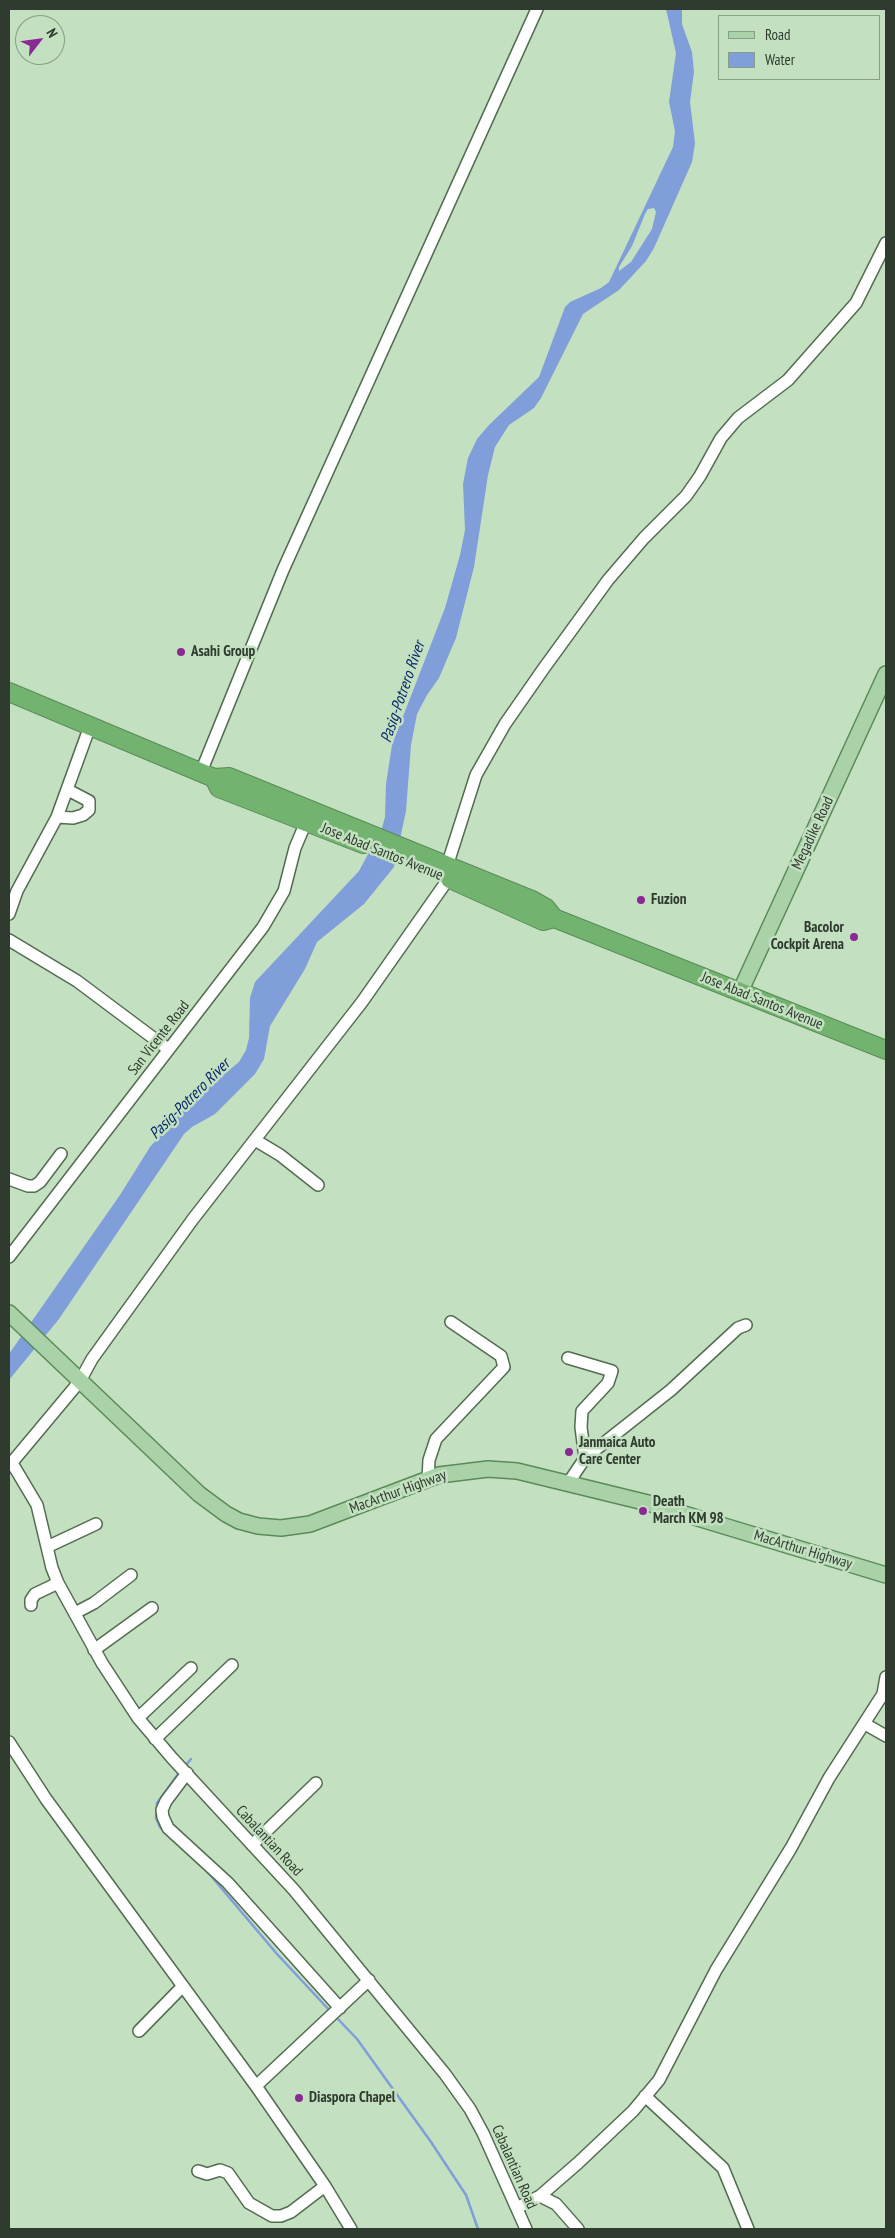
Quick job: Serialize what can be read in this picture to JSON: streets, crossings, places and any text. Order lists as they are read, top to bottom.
{
  "streets": {
    "highway": ["Jose Abad Santos Avenue"],
    "main road": ["Megadike Road", "MacArthur Highway"],
    "street": ["San Vicente Road", "Cabalantian Road"]
  },
  "crossings": [
    ["Megadike Road", "Jose Abad Santos Avenue"],
    ["Jose Abad Santos Avenue", "San Vicente Road"]
  ],
  "water": ["Pasig-Potrero River"],
  "places": [
    "Asahi Group",
    "Fuzion",
    "Bacolor Cockpit Arena",
    "Janmaica Auto Care Center",
    "Death March KM 98",
    "Diaspora Chapel"
  ],
  "legend": ["Road", "Water"],
  "north": "top right"
}
